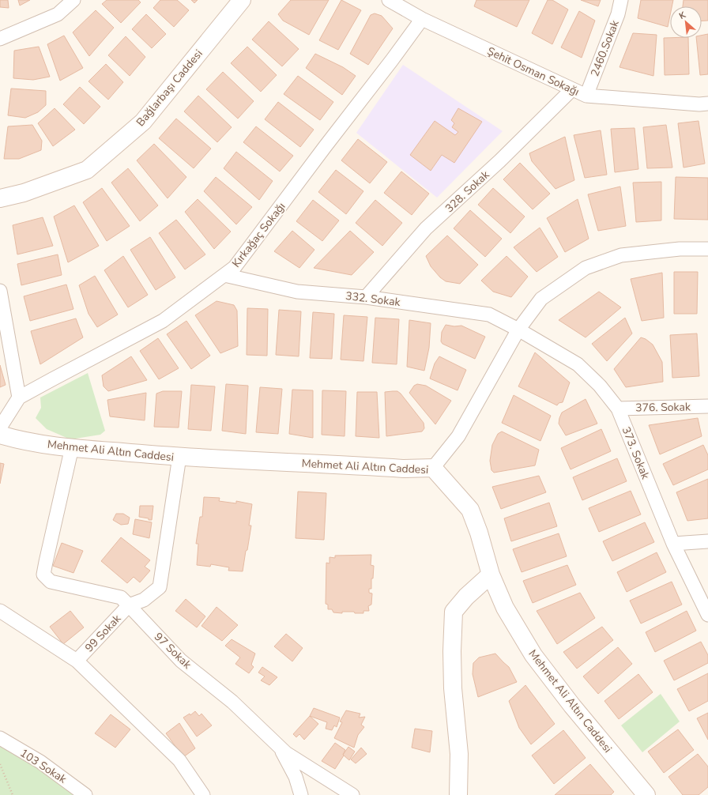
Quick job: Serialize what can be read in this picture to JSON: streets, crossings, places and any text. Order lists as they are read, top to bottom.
{
  "streets": {
    "street": [
      "2460.Sokak",
      "Şehit Osman Sokağı",
      "Bağlarbaşı Caddesi",
      "328. Sokak",
      "Kırkağaç Sokağı",
      "332. Sokak",
      "376. Sokak",
      "Mehmet Ali Altın Caddesi",
      "373. Sokak",
      "99 Sokak",
      "97 Sokak",
      "103 Sokak"
    ]
  },
  "crossings": [
    ["2460.Sokak", "Şehit Osman Sokağı"],
    ["Şehit Osman Sokağı", "328. Sokak"],
    ["Şehit Osman Sokağı", "Kırkağaç Sokağı"],
    ["328. Sokak", "332. Sokak"],
    ["Kırkağaç Sokağı", "332. Sokak"],
    ["332. Sokak", "373. Sokak"],
    ["376. Sokak", "373. Sokak"],
    ["Mehmet Ali Altın Caddesi", "97 Sokak"],
    ["99 Sokak", "97 Sokak"]
  ],
  "north": "top left"
}
